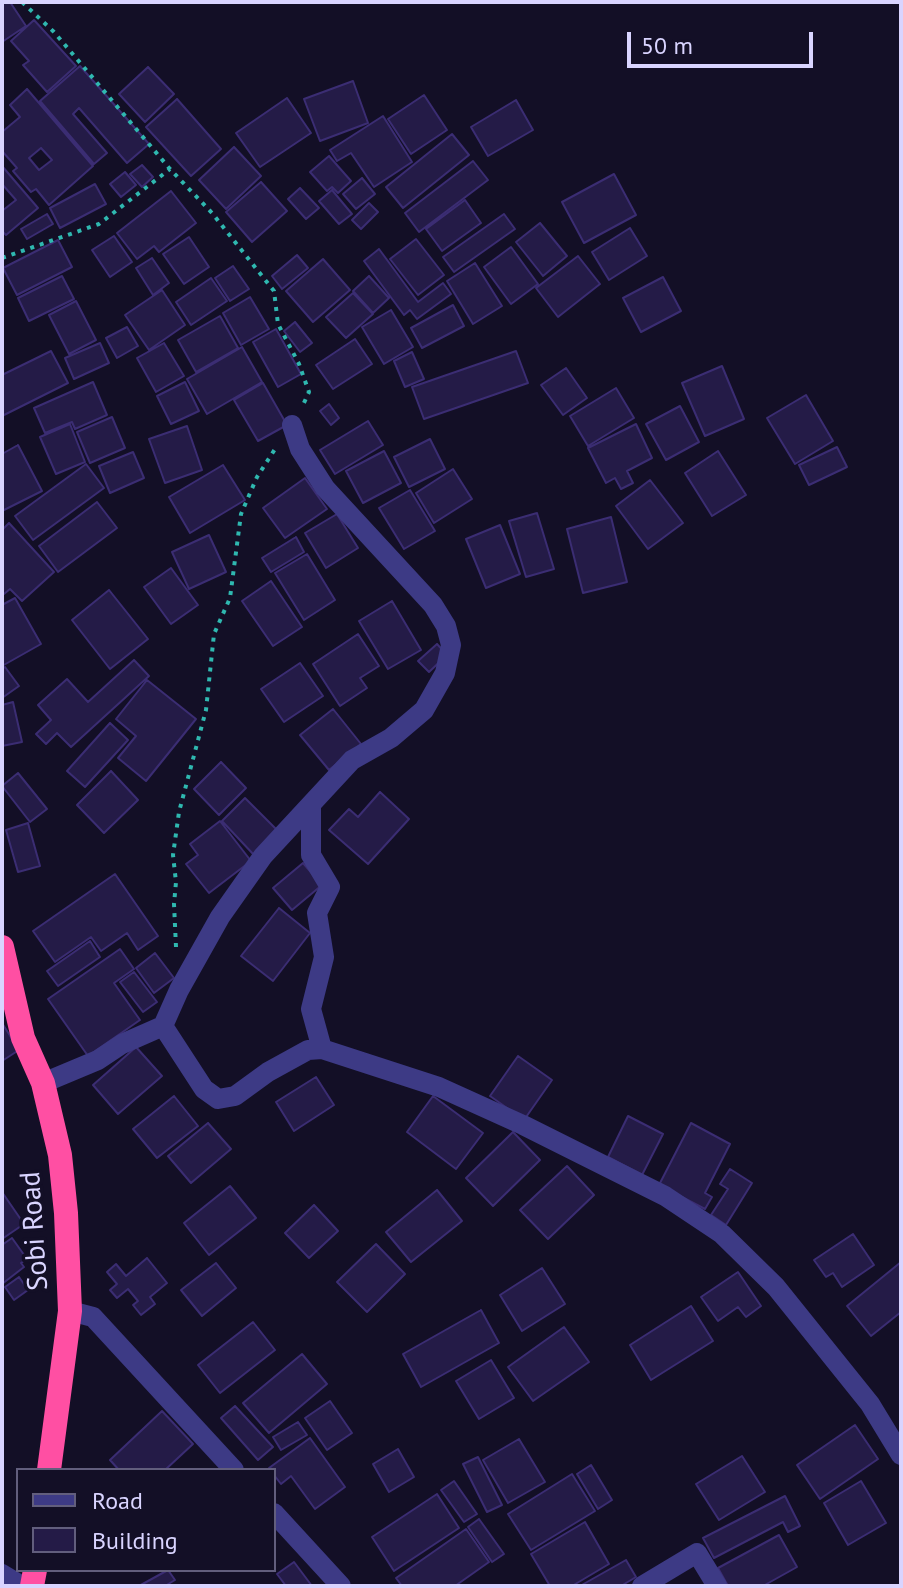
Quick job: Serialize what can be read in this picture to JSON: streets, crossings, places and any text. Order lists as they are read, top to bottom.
{
  "streets": {
    "highway": ["Sobi Road"]
  },
  "legend": ["Road", "Building"],
  "scale_bar": "50 m"
}
